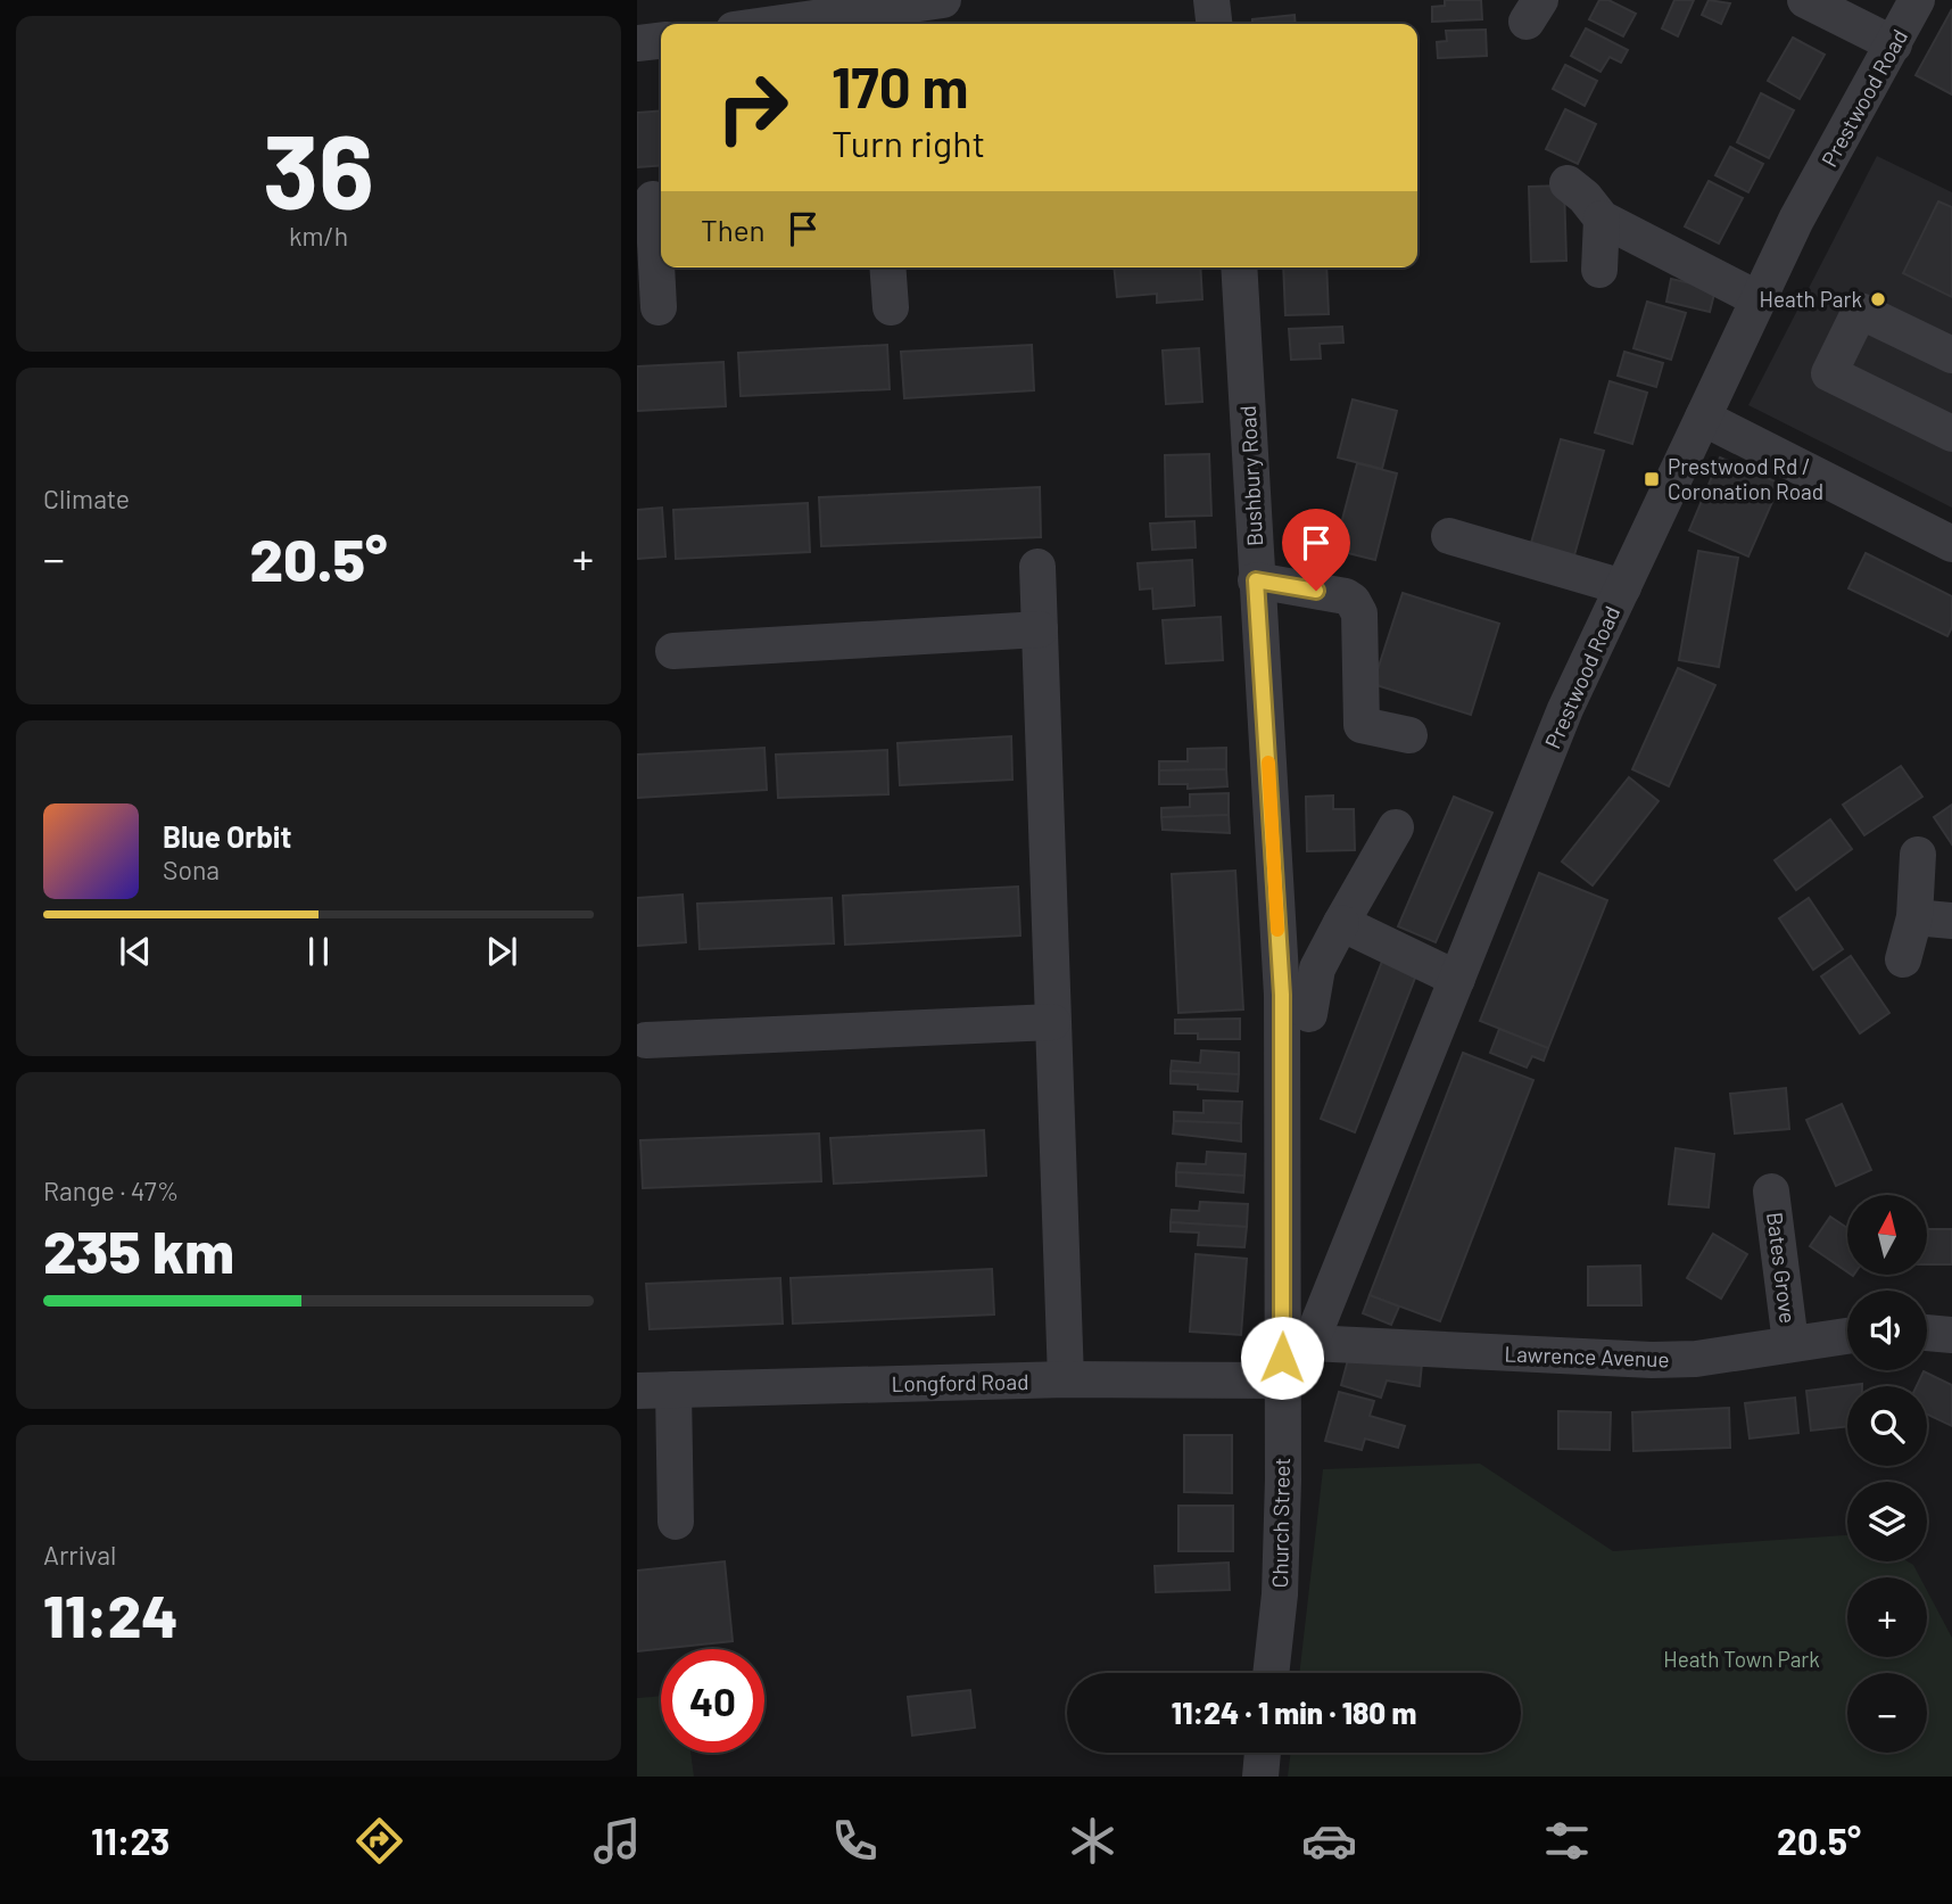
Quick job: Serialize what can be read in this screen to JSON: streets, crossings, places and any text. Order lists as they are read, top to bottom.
{
  "streets": {
    "street": [
      "Prestwood Road",
      "Bushbury Road",
      "Bates Grove",
      "Lawrence Avenue",
      "Longford Road",
      "Church Street"
    ]
  },
  "crossings": [
    ["Prestwood Road", "Bushbury Road"],
    ["Prestwood Road", "Lawrence Avenue"],
    ["Prestwood Road", "Longford Road"],
    ["Prestwood Road", "Church Street"],
    ["Bushbury Road", "Lawrence Avenue"],
    ["Bushbury Road", "Longford Road"],
    ["Bushbury Road", "Church Street"],
    ["Bates Grove", "Lawrence Avenue"],
    ["Lawrence Avenue", "Longford Road"],
    ["Lawrence Avenue", "Church Street"],
    ["Longford Road", "Church Street"]
  ],
  "parks": ["Heath Town Park"],
  "places": {
    "other": ["Heath Park"],
    "transit": ["Prestwood Rd / Coronation Road"]
  },
  "north": "top",
  "page": {
    "tile": [
      ["36", "km/h"],
      "Climate",
      ["Range · 47%", "235 km"],
      ["Arrival", "11:24"]
    ],
    "turn": ["170 m", "Turn right"],
    "then": "Then",
    "heat": ["−", "20.5°", "+"],
    "song": ["Blue Orbit", "Sona"],
    "map_buttons": ["+", "−"],
    "limit": "40",
    "trip": "11:24 · 1 min · 180 m",
    "tabs": ["11:23", "20.5°"]
  }
}
